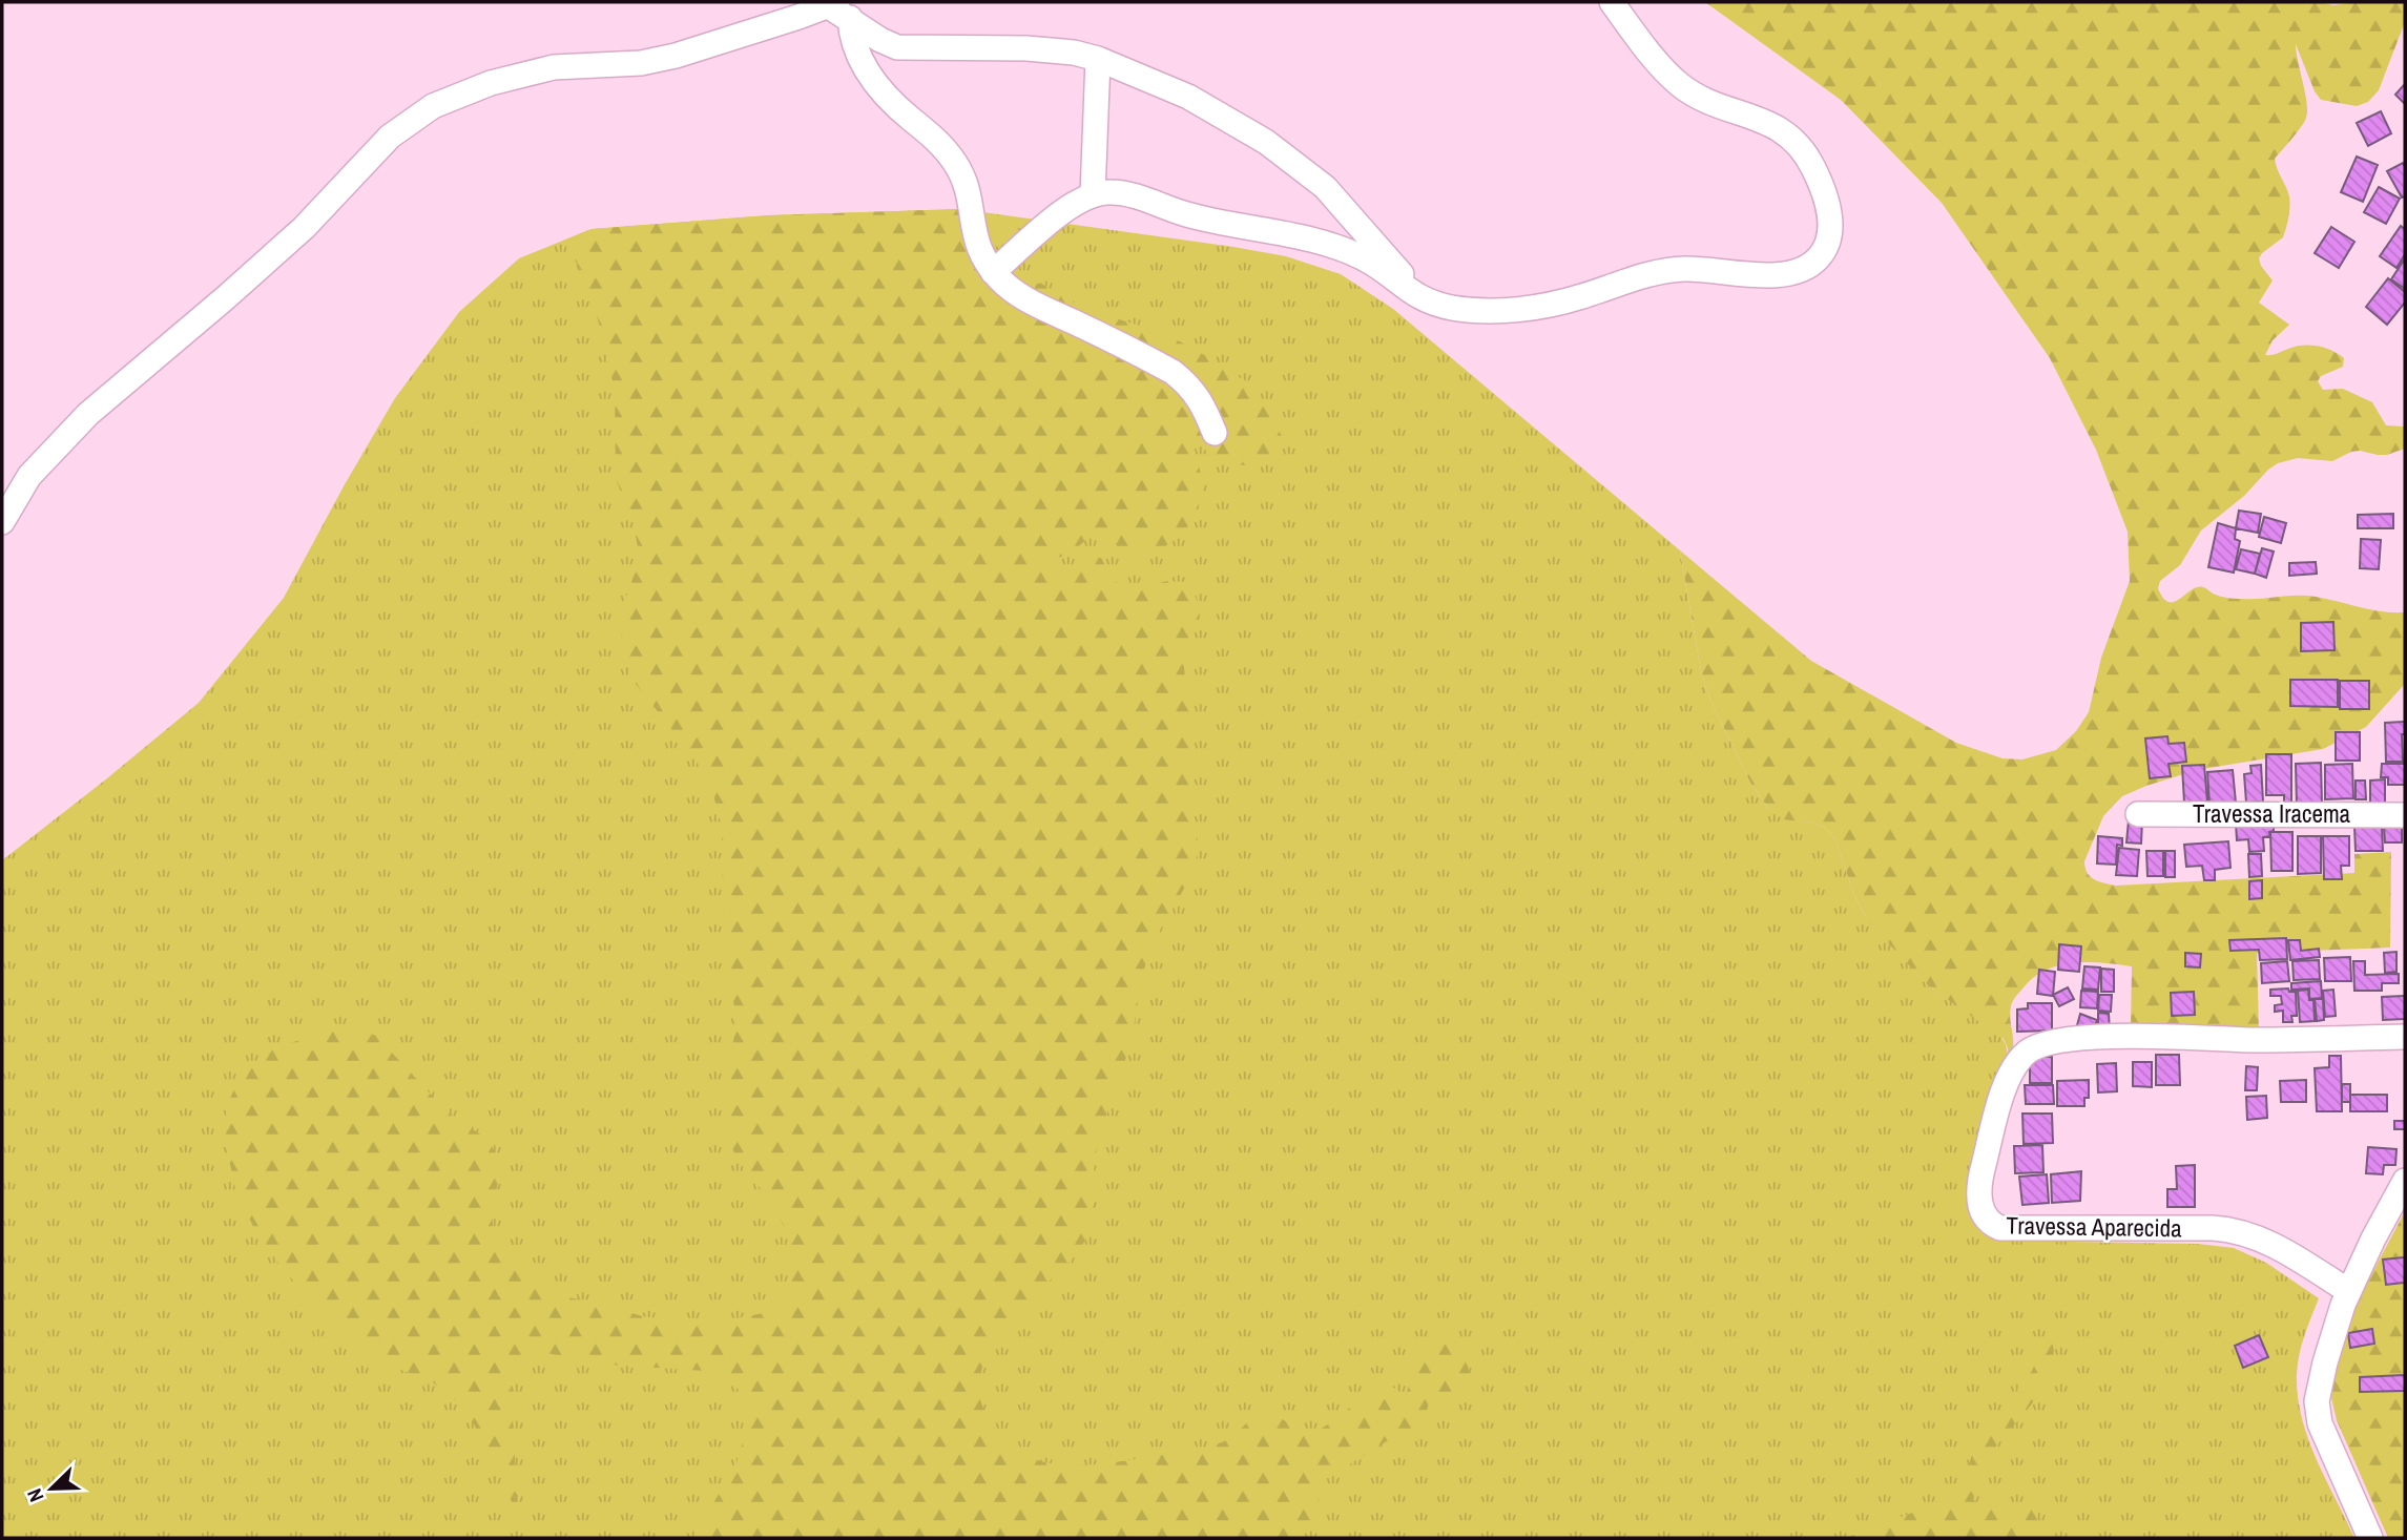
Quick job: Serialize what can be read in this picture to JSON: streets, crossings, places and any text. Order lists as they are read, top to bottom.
{
  "streets": {
    "street": ["Travessa Iracema", "Travessa Aparecida"]
  },
  "north": "bottom left"
}
